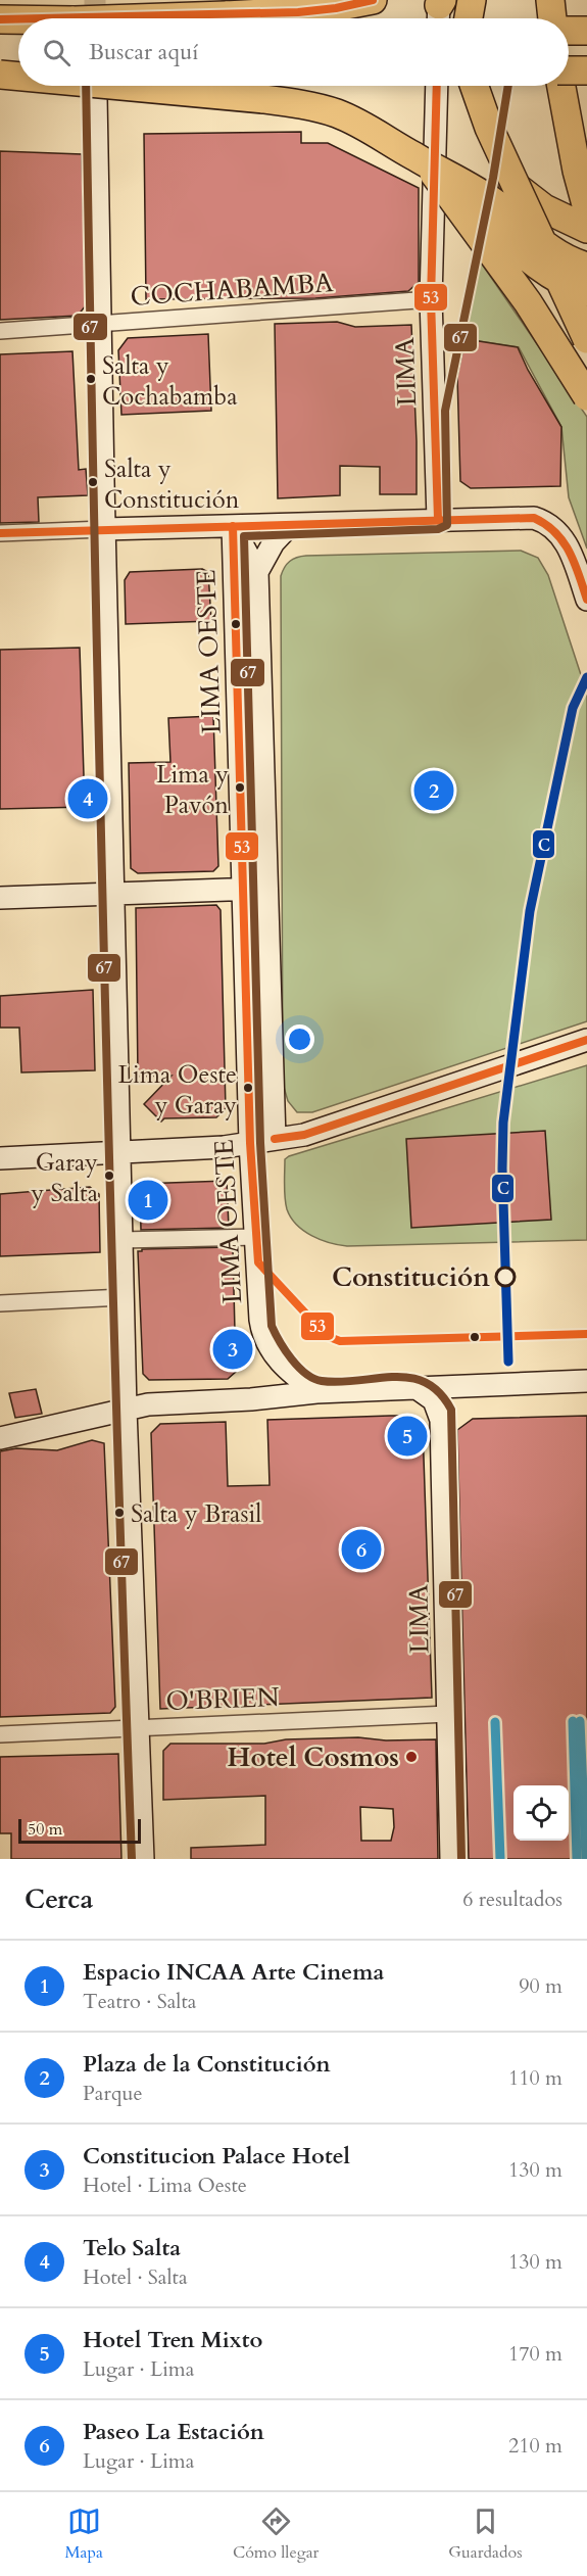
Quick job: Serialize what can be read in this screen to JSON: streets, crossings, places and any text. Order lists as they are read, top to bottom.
{
  "streets": {
    "street": [
      "COCHABAMBA",
      "LIMA",
      "LIMA OESTE",
      "O'BRIEN"
    ]
  },
  "crossings": [
    ["COCHABAMBA", "LIMA"],
    ["LIMA", "O'BRIEN"]
  ],
  "places": [
    "Salta y Cochabamba",
    "Salta y Constitución",
    "Lima y Pavón",
    "Lima Oeste y Garay",
    "Garay y Salta",
    "Constitución",
    "Salta y Brasil",
    "Hotel Cosmos"
  ],
  "lines": ["transit line 53", "transit line 67", "transit line C"],
  "scale_bar": "50 m",
  "page": {
    "search": "Buscar aquí",
    "pins": [
      "2",
      "4",
      "1",
      "3",
      "5",
      "6"
    ],
    "scale": "50 m",
    "heading": ["Cerca", "6 resultados"],
    "list": [
      {
        "mark": "1",
        "name": "Espacio INCAA Arte Cinema",
        "note": "Teatro · Salta",
        "value": "90 m"
      },
      {
        "mark": "2",
        "name": "Plaza de la Constitución",
        "note": "Parque",
        "value": "110 m"
      },
      {
        "mark": "3",
        "name": "Constitucion Palace Hotel",
        "note": "Hotel · Lima Oeste",
        "value": "130 m"
      },
      {
        "mark": "4",
        "name": "Telo Salta",
        "note": "Hotel · Salta",
        "value": "130 m"
      },
      {
        "mark": "5",
        "name": "Hotel Tren Mixto",
        "note": "Lugar · Lima",
        "value": "170 m"
      },
      {
        "mark": "6",
        "name": "Paseo La Estación",
        "note": "Lugar · Lima",
        "value": "210 m"
      }
    ],
    "nav": ["Mapa", "Cómo llegar", "Guardados"]
  }
}
